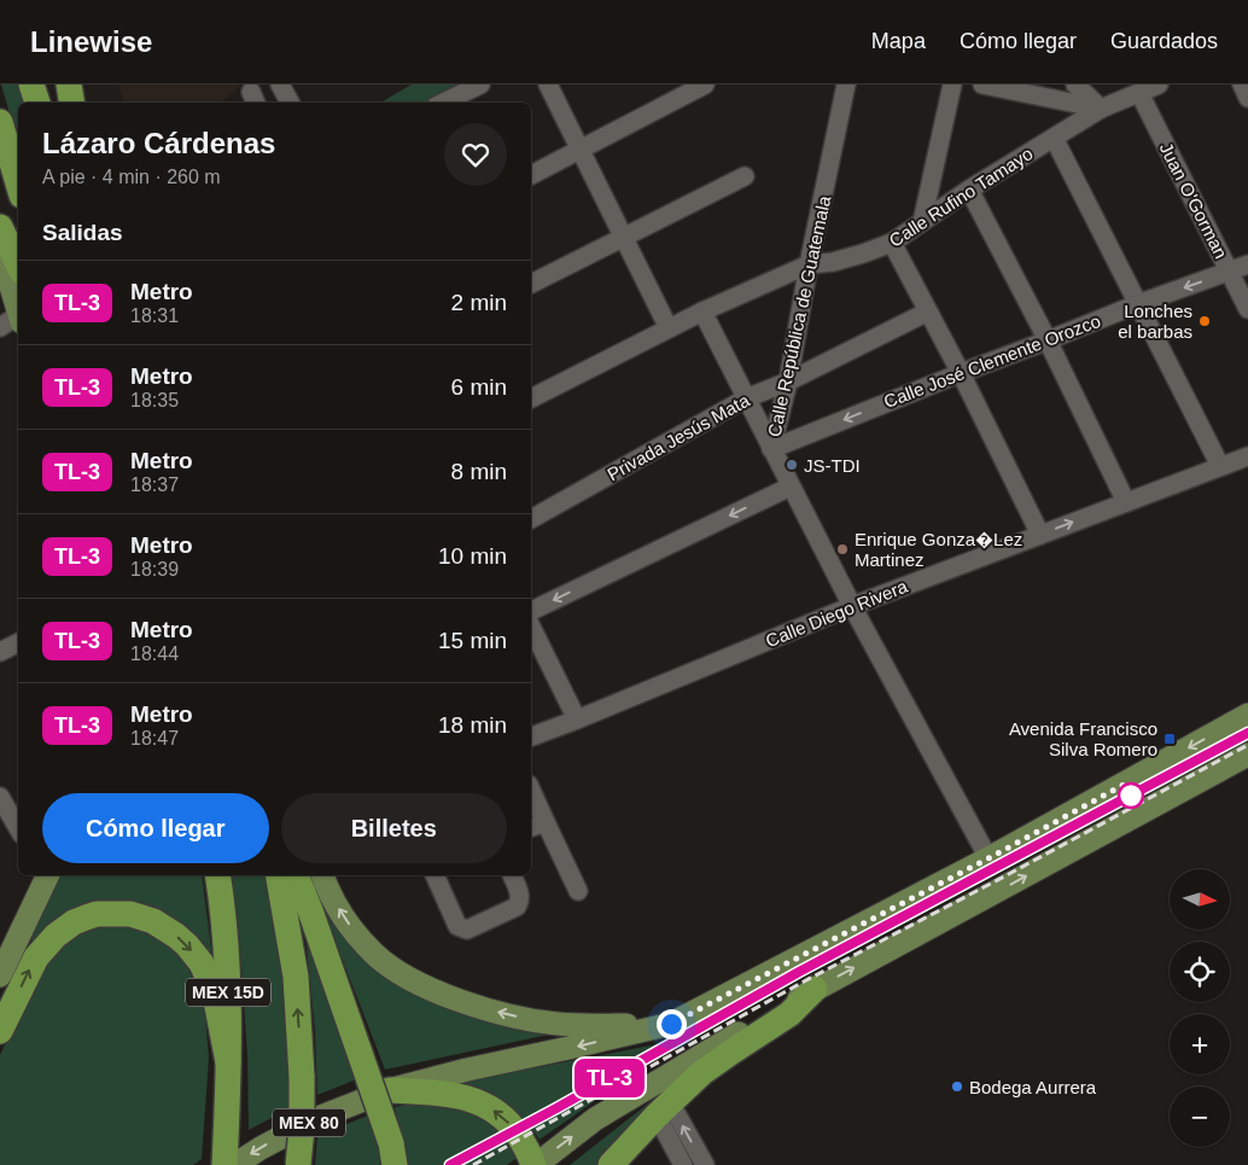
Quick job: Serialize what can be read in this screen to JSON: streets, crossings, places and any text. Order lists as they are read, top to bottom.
{
  "streets": {
    "highway": ["MEX 15D"],
    "main road": ["MEX 80"],
    "street": [
      "Calle Rufino Tamayo",
      "Juan O'Gorman",
      "Calle República de Guatemala",
      "Calle José Clemente Orozco",
      "Privada Jesús Mata",
      "Calle Diego Rivera"
    ]
  },
  "crossings": [
    ["Calle Rufino Tamayo", "Juan O'Gorman"],
    ["Calle Rufino Tamayo", "Calle República de Guatemala"],
    ["Juan O'Gorman", "Calle José Clemente Orozco"],
    ["Calle República de Guatemala", "Calle José Clemente Orozco"],
    ["Calle República de Guatemala", "Privada Jesús Mata"],
    ["Calle República de Guatemala", "Calle Diego Rivera"],
    ["Calle República de Guatemala", "MEX 80"]
  ],
  "one_way": ["Calle José Clemente Orozco"],
  "places": {
    "other": [
      "Lonches el barbas",
      "JS-TDI",
      "Enrique Gonza�Lez Martinez",
      "Bodega Aurrera"
    ],
    "transit": ["Avenida Francisco Silva Romero"]
  },
  "lines": ["metro line TL-3"],
  "north": "right",
  "page": {
    "header": "Linewise",
    "nav": ["Mapa", "Cómo llegar", "Guardados"],
    "on_map": "TL-3",
    "heading": [
      ["Lázaro Cárdenas", "A pie · 4 min · 260 m"],
      "Salidas"
    ],
    "list": [
      {
        "mark": "TL-3",
        "name": "Metro",
        "note": "18:31",
        "value": "2 min"
      },
      {
        "mark": "TL-3",
        "name": "Metro",
        "note": "18:35",
        "value": "6 min"
      },
      {
        "mark": "TL-3",
        "name": "Metro",
        "note": "18:37",
        "value": "8 min"
      },
      {
        "mark": "TL-3",
        "name": "Metro",
        "note": "18:39",
        "value": "10 min"
      },
      {
        "mark": "TL-3",
        "name": "Metro",
        "note": "18:44",
        "value": "15 min"
      },
      {
        "mark": "TL-3",
        "name": "Metro",
        "note": "18:47",
        "value": "18 min"
      }
    ],
    "buttons": ["Cómo llegar", "Billetes"],
    "map_buttons": ["+", "−"]
  }
}
